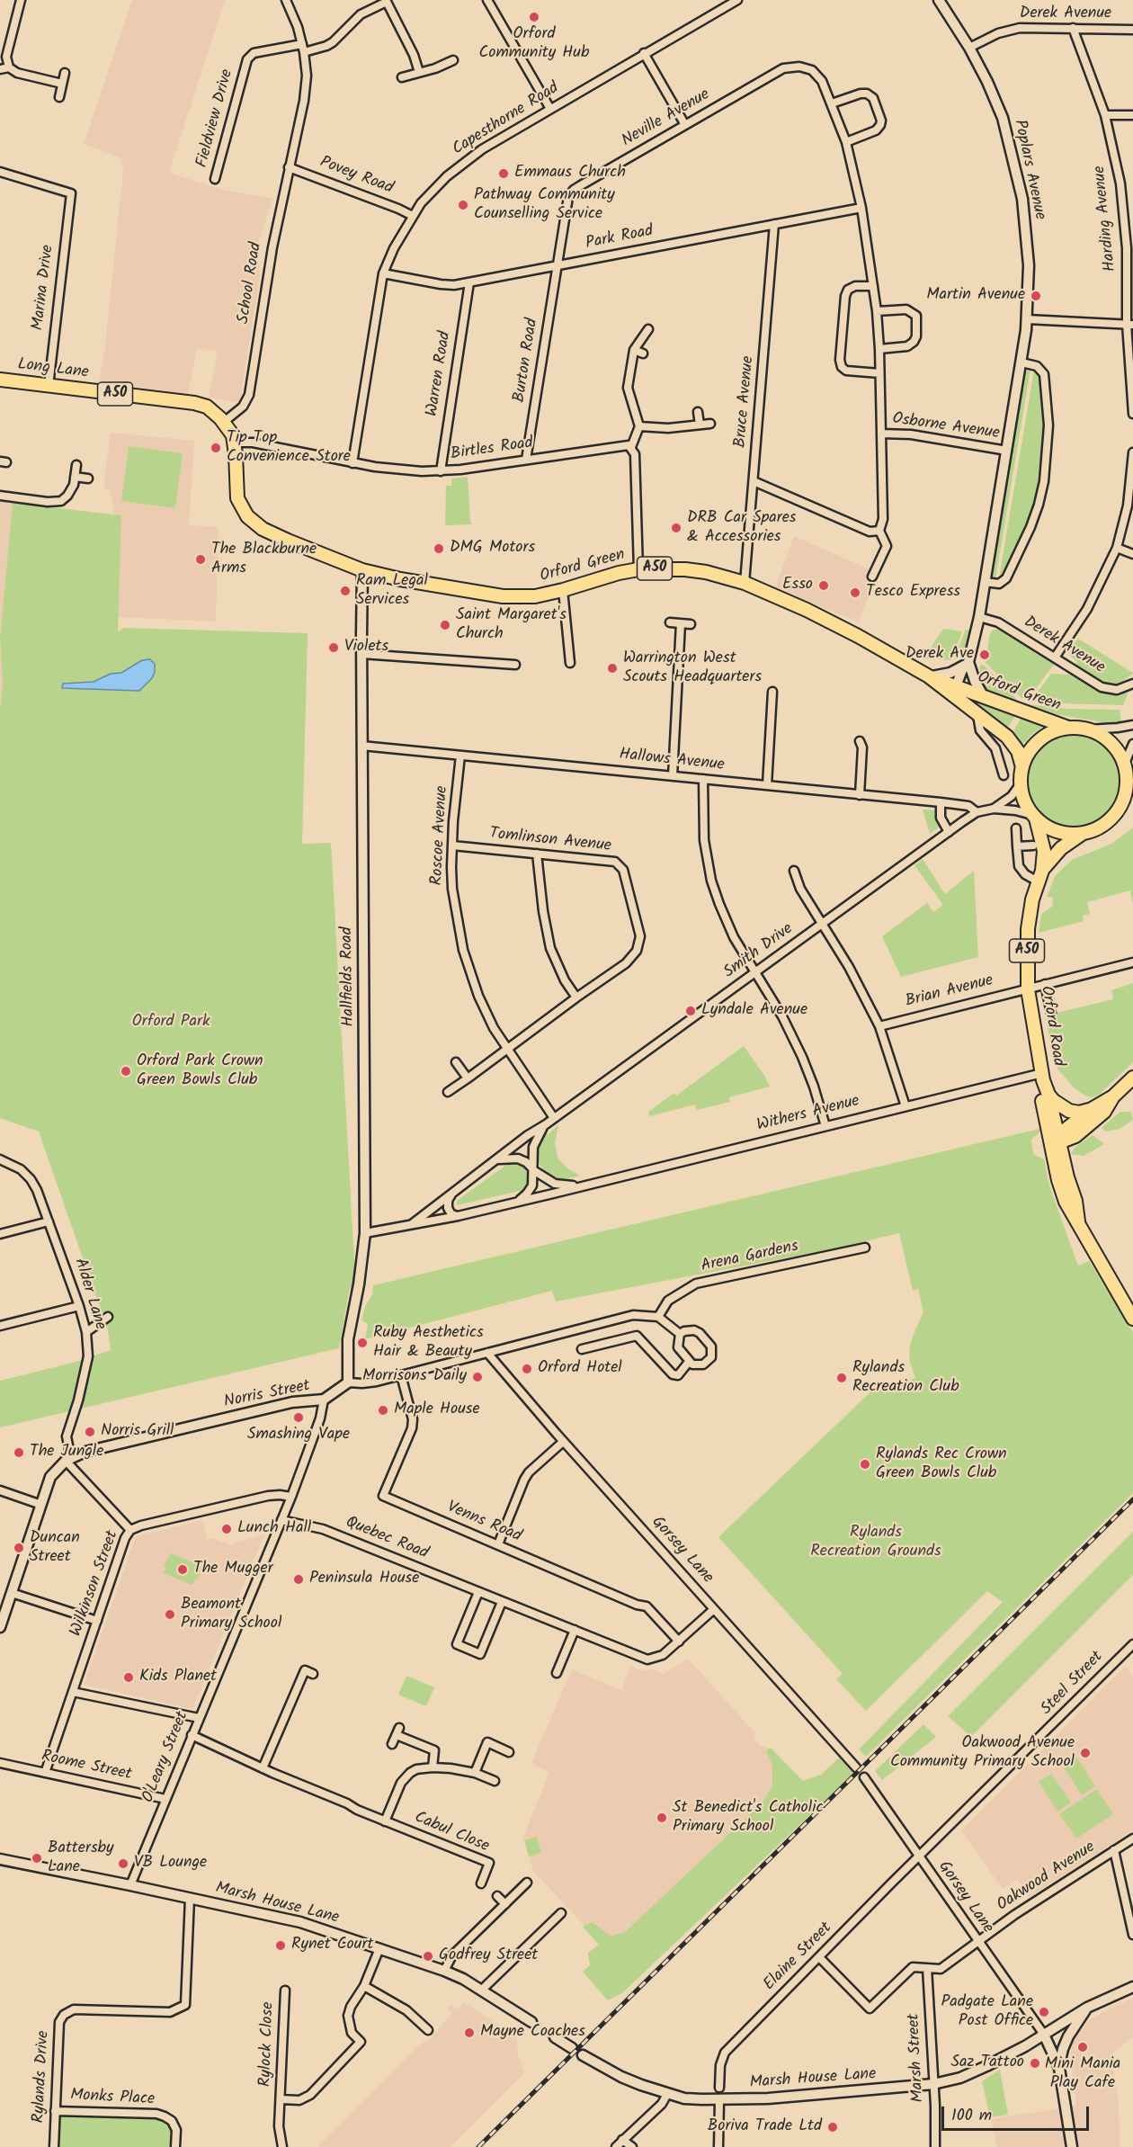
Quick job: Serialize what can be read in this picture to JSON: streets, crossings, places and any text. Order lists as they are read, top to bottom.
{
  "streets": {
    "main road": [
      "Long Lane",
      "A50",
      "Orford Green",
      "Orford Road"
    ],
    "street": [
      "Derek Avenue",
      "Fieldview Drive",
      "Neville Avenue",
      "Capesthorne Road",
      "Poplars Avenue",
      "Povey Road",
      "Harding Avenue",
      "Park Road",
      "School Road",
      "Marina Drive",
      "Burton Road",
      "Warren Road",
      "Bruce Avenue",
      "Osborne Avenue",
      "Birtles Road",
      "Hallows Avenue",
      "Roscoe Avenue",
      "Tomlinson Avenue",
      "Smith Drive",
      "Hallfields Road",
      "Brian Avenue",
      "Withers Avenue",
      "Arena Gardens",
      "Alder Lane",
      "Norris Street",
      "Venns Road",
      "Quebec Road",
      "Gorsey Lane",
      "Wilkinson Street",
      "Steel Street",
      "O'Leary Street",
      "Roome Street",
      "Cabul Close",
      "Oakwood Avenue",
      "Marsh House Lane",
      "Elaine Street",
      "Rylock Close",
      "Marsh Street",
      "Rylands Drive",
      "Monks Place"
    ]
  },
  "crossings": [
    ["Derek Avenue", "Poplars Avenue"],
    ["Derek Avenue", "Harding Avenue"],
    ["Fieldview Drive", "School Road"],
    ["Neville Avenue", "Park Road"],
    ["Neville Avenue", "Burton Road"],
    ["Neville Avenue", "Osborne Avenue"],
    ["Capesthorne Road", "Povey Road"],
    ["Capesthorne Road", "Park Road"],
    ["Capesthorne Road", "Birtles Road"],
    ["Poplars Avenue", "Osborne Avenue"],
    ["Poplars Avenue", "Orford Green"],
    ["Povey Road", "School Road"],
    ["Park Road", "Burton Road"],
    ["Park Road", "Warren Road"],
    ["Park Road", "Bruce Avenue"],
    ["School Road", "Long Lane"],
    ["School Road", "A50"],
    ["Marina Drive", "Long Lane"],
    ["Burton Road", "Birtles Road"],
    ["Long Lane", "A50"],
    ["Warren Road", "Birtles Road"],
    ["A50", "Birtles Road"],
    ["A50", "Orford Green"],
    ["A50", "Smith Drive"],
    ["A50", "Orford Road"],
    ["Bruce Avenue", "Orford Green"],
    ["Birtles Road", "Orford Green"],
    ["Orford Green", "Smith Drive"],
    ["Orford Green", "Hallfields Road"],
    ["Orford Green", "Orford Road"],
    ["Hallows Avenue", "Roscoe Avenue"],
    ["Hallows Avenue", "Smith Drive"],
    ["Hallows Avenue", "Hallfields Road"],
    ["Roscoe Avenue", "Tomlinson Avenue"],
    ["Roscoe Avenue", "Smith Drive"],
    ["Smith Drive", "Orford Road"],
    ["Smith Drive", "Withers Avenue"],
    ["Hallfields Road", "Withers Avenue"],
    ["Hallfields Road", "Norris Street"],
    ["Brian Avenue", "Orford Road"],
    ["Orford Road", "Withers Avenue"],
    ["Alder Lane", "Norris Street"],
    ["Norris Street", "O'Leary Street"],
    ["Venns Road", "Quebec Road"],
    ["Quebec Road", "Gorsey Lane"],
    ["Quebec Road", "O'Leary Street"],
    ["Gorsey Lane", "Steel Street"],
    ["Gorsey Lane", "Oakwood Avenue"],
    ["Gorsey Lane", "Marsh House Lane"],
    ["Gorsey Lane", "Elaine Street"],
    ["Wilkinson Street", "O'Leary Street"],
    ["Wilkinson Street", "Roome Street"],
    ["Steel Street", "Elaine Street"],
    ["O'Leary Street", "Roome Street"],
    ["O'Leary Street", "Cabul Close"],
    ["O'Leary Street", "Marsh House Lane"],
    ["Oakwood Avenue", "Elaine Street"],
    ["Oakwood Avenue", "Marsh Street"],
    ["Marsh House Lane", "Rylock Close"],
    ["Marsh House Lane", "Marsh Street"],
    ["Marsh House Lane", "Rylands Drive"],
    ["Rylands Drive", "Monks Place"]
  ],
  "parks": ["Orford Park", "Rylands Recreation Grounds"],
  "places": [
    "Orford Community Hub",
    "Emmaus Church",
    "Pathway Community Counselling Service",
    "Martin Avenue",
    "Tip Top Convenience Store",
    "DRB Car Spares & Accessories",
    "DMG Motors",
    "The Blackburne Arms",
    "Esso",
    "Ram Legal Services",
    "Tesco Express",
    "Saint Margaret's Church",
    "Violets",
    "Derek Ave",
    "Warrington West Scouts Headquarters",
    "Lyndale Avenue",
    "Orford Park Crown Green Bowls Club",
    "Ruby Aesthetics Hair & Beauty",
    "Orford Hotel",
    "Morrisons Daily",
    "Rylands Recreation Club",
    "Maple House",
    "Smashing Vape",
    "Norris Grill",
    "The Jungle",
    "Rylands Rec Crown Green Bowls Club",
    "Lunch Hall",
    "Duncan Street",
    "The Mugger",
    "Peninsula House",
    "Beamont Primary School",
    "Kids Planet",
    "Oakwood Avenue Community Primary School",
    "St Benedict's Catholic Primary School",
    "Battersby Lane",
    "VB Lounge",
    "Rynet Court",
    "Godfrey Street",
    "Padgate Lane Post Office",
    "Mayne Coaches",
    "Mini Mania Play Cafe",
    "Saz Tattoo",
    "Boriva Trade Ltd"
  ],
  "scale_bar": "100 m"
}
